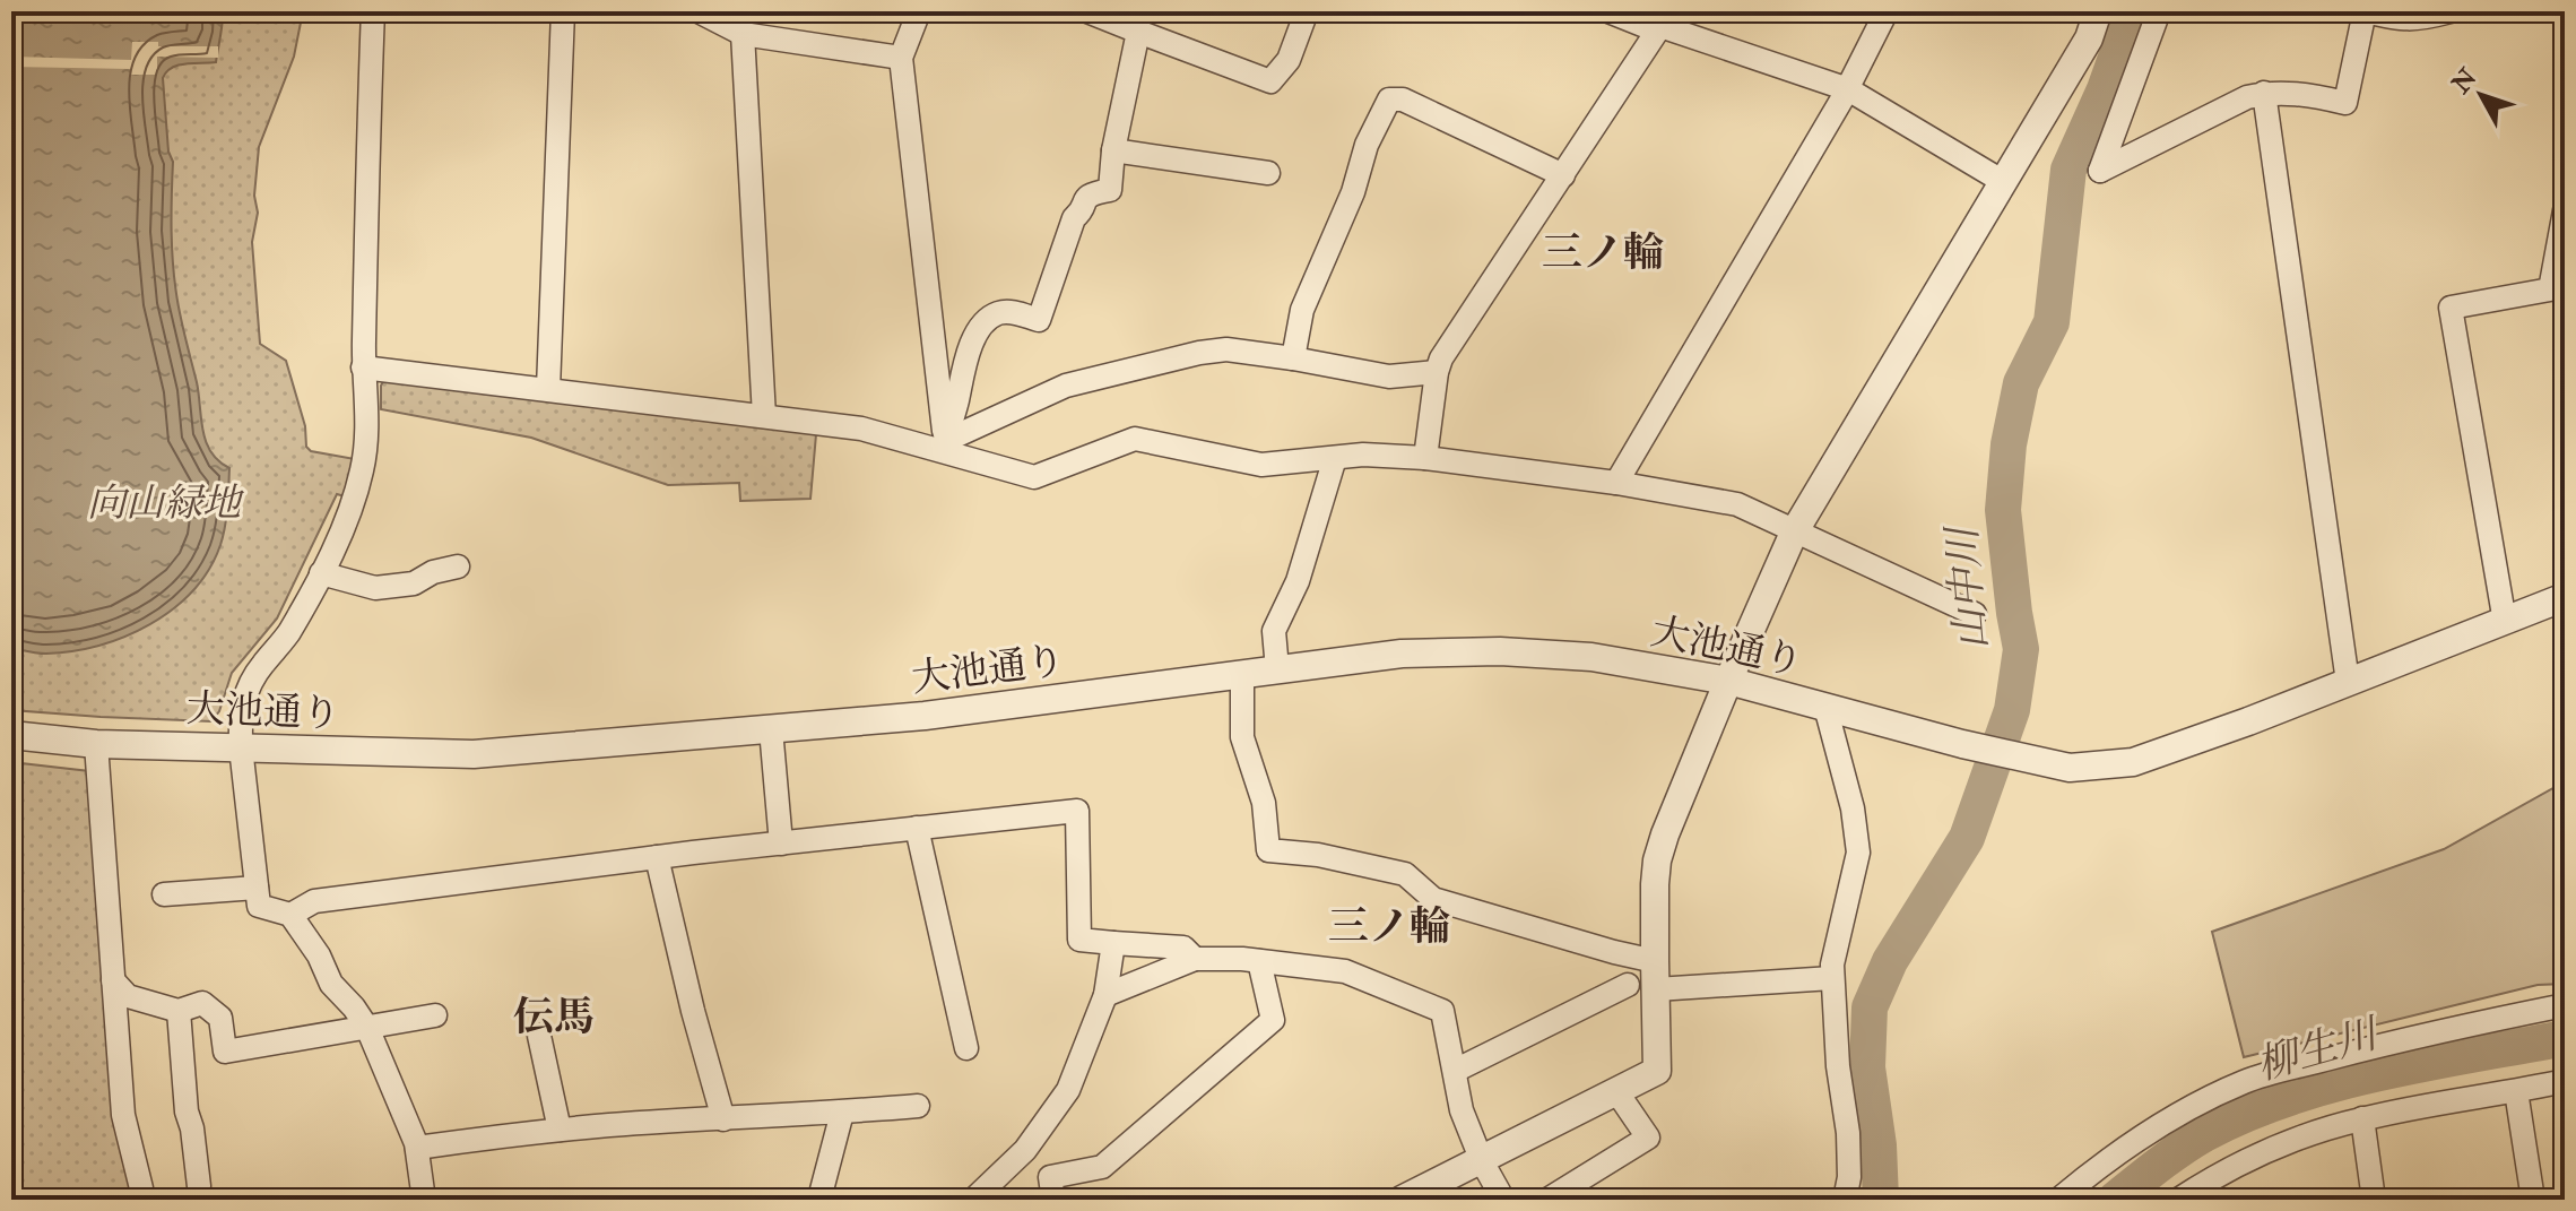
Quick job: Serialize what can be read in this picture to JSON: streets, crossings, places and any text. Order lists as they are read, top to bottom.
{
  "streets": {
    "street": ["大池通り"]
  },
  "districts": ["三ノ輪", "三ノ輪", "伝馬"],
  "water": ["山中川", "柳生川"],
  "parks": ["向山緑地"],
  "north": "top left"
}
